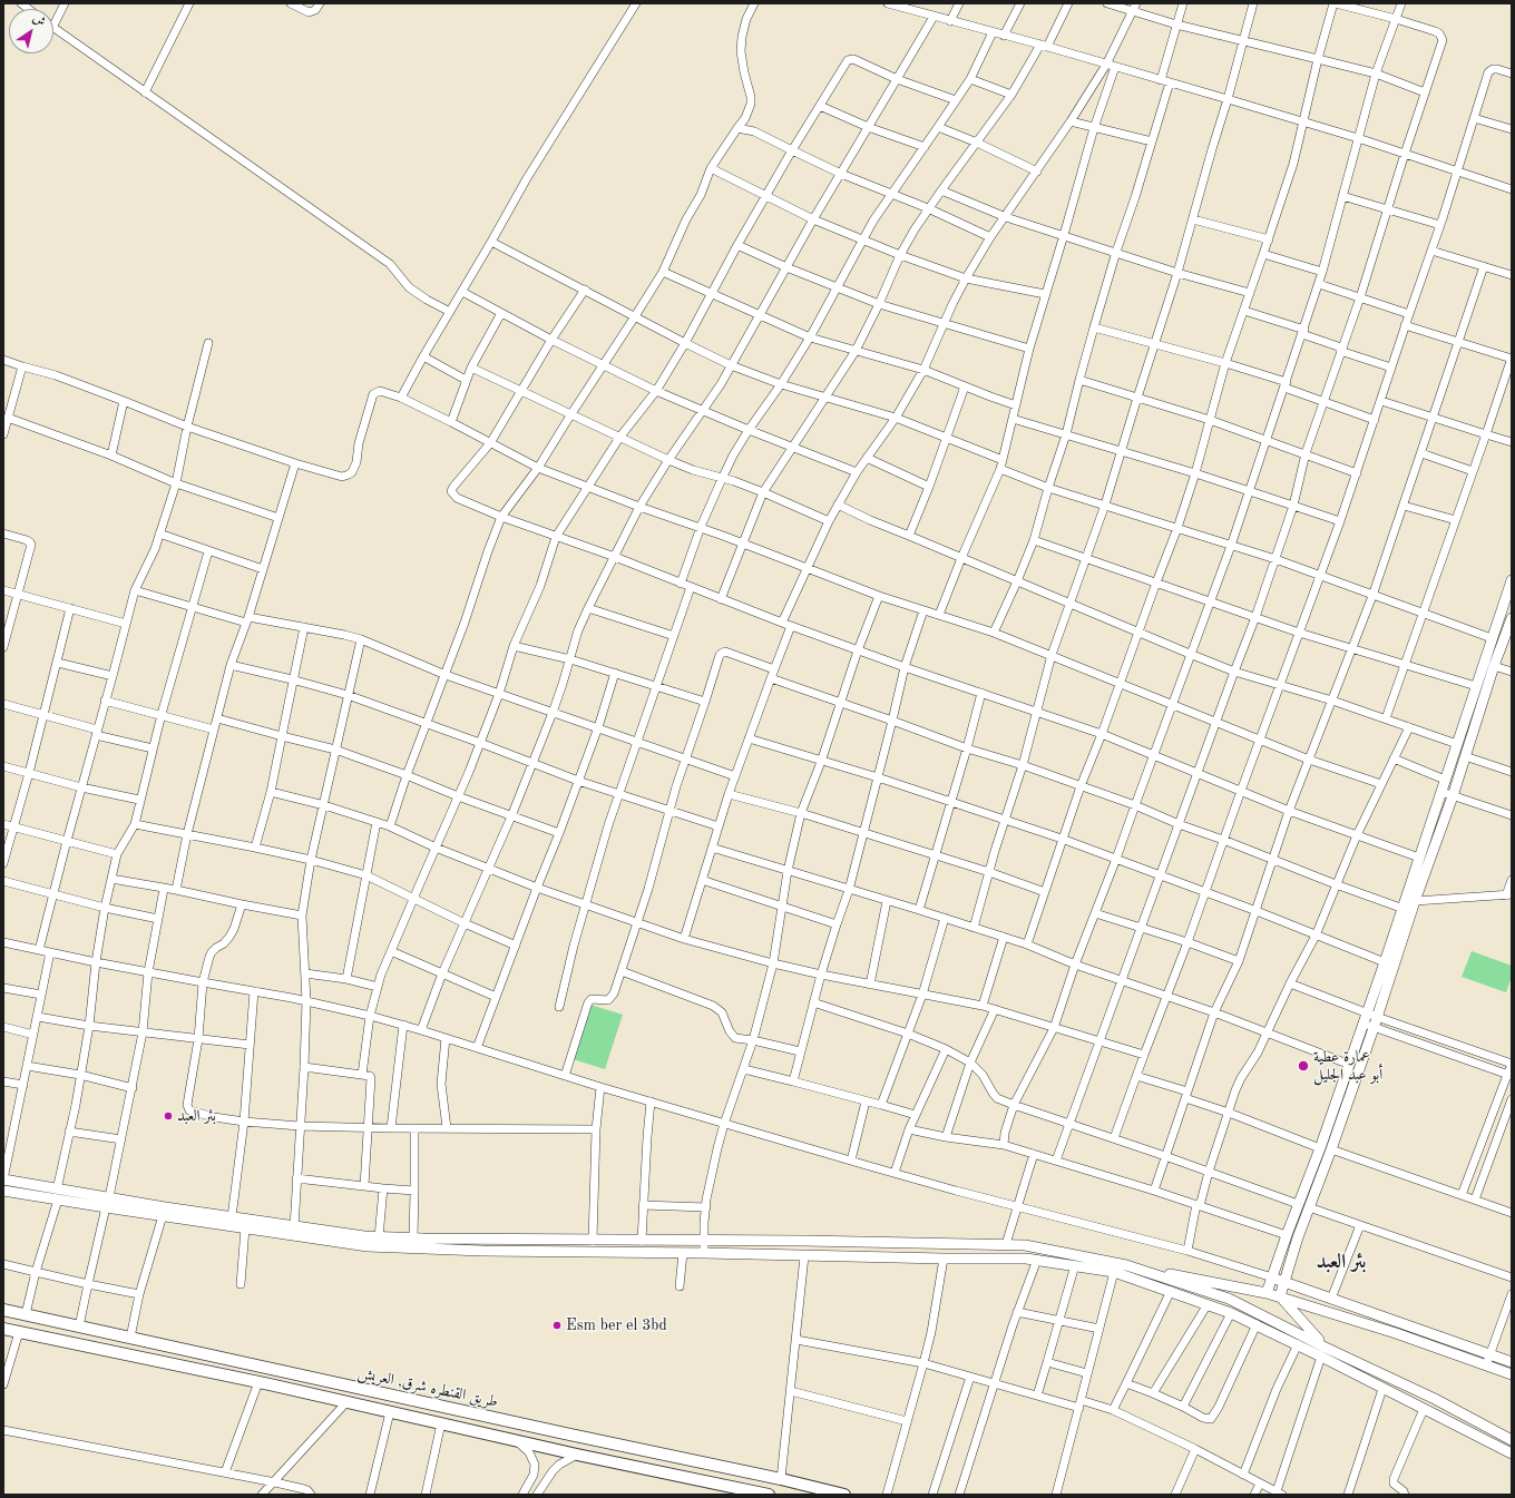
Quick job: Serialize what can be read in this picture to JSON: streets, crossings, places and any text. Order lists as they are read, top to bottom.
{
  "streets": {
    "highway": ["طريق القنطره شرق, العريش"]
  },
  "districts": ["بئر العبد"],
  "places": ["عمارة عطية أبو عبد الجليل", "بئر العبد", "Esm ber el 3bd"],
  "north": "top right"
}
